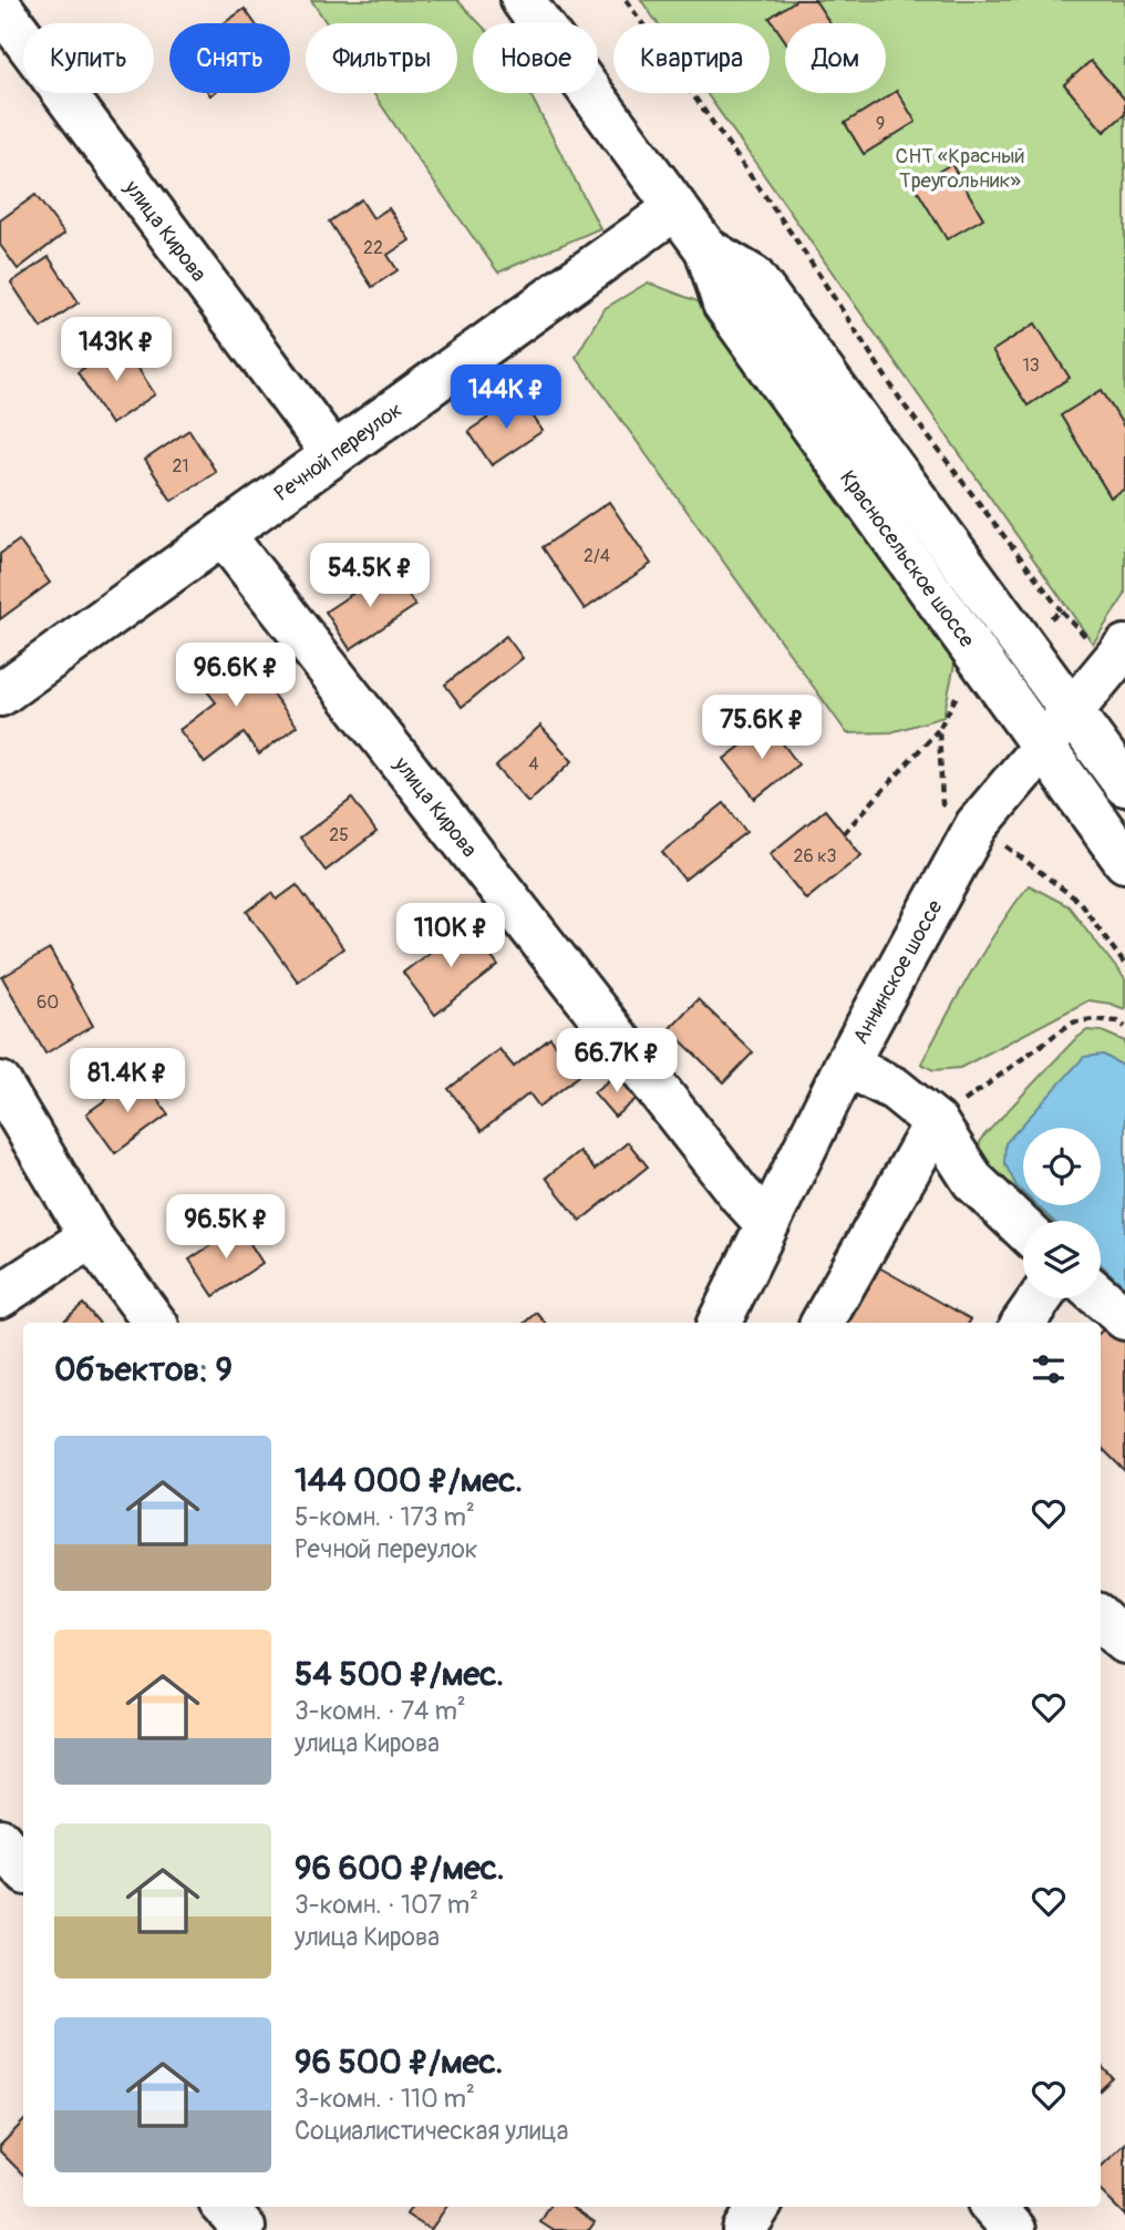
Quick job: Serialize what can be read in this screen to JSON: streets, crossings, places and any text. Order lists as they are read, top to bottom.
{
  "streets": {
    "main road": [
      "улица Кирова",
      "Речной переулок",
      "Красносельское шоссе",
      "Аннинское шоссе"
    ]
  },
  "crossings": [
    ["улица Кирова", "Речной переулок"],
    ["улица Кирова", "Аннинское шоссе"],
    ["Речной переулок", "Красносельское шоссе"],
    ["Красносельское шоссе", "Аннинское шоссе"]
  ],
  "parks": ["СНТ «Красный Треугольник»"],
  "house_numbers": [
    "9",
    "22",
    "13",
    "21",
    "2/4",
    "4",
    "25",
    "26 к3",
    "60"
  ],
  "page": {
    "chip": [
      "Купить",
      "Снять",
      "Фильтры",
      "Новое",
      "Квартира",
      "Дом"
    ],
    "price": [
      "143K ₽",
      "144K ₽",
      "54.5K ₽",
      "96.6K ₽",
      "75.6K ₽",
      "110K ₽",
      "66.7K ₽",
      "81.4K ₽",
      "96.5K ₽"
    ],
    "heading": "Объектов: 9",
    "list": [
      {
        "name": "144 000 ₽/мес.",
        "note": "5-комн. · 173 m² · Речной переулок"
      },
      {
        "name": "54 500 ₽/мес.",
        "note": "3-комн. · 74 m² · улица Кирова"
      },
      {
        "name": "96 600 ₽/мес.",
        "note": "3-комн. · 107 m² · улица Кирова"
      },
      {
        "name": "96 500 ₽/мес.",
        "note": "3-комн. · 110 m² · Социалистическая улица"
      }
    ]
  }
}
